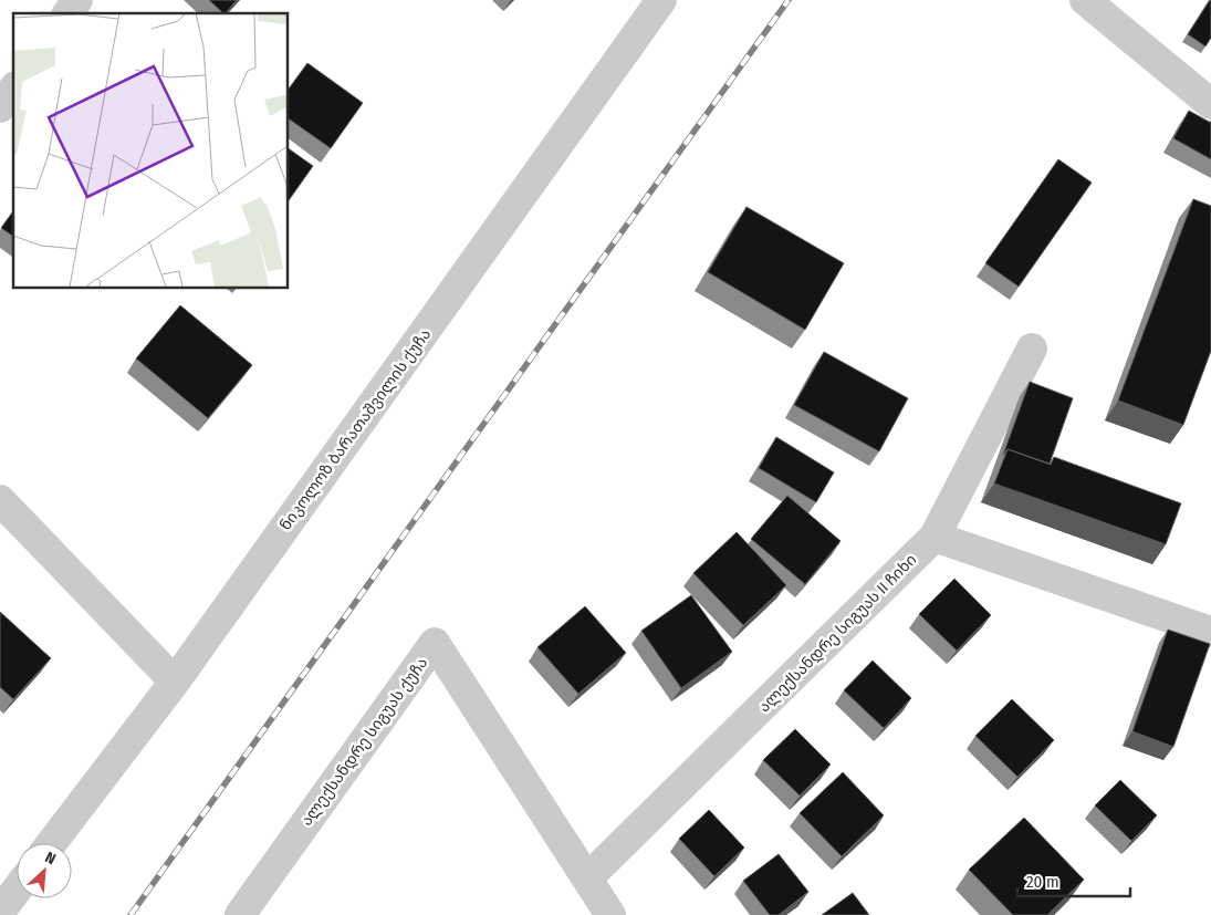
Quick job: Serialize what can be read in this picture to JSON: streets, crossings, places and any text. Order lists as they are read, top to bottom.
{
  "streets": {
    "street": ["ნიკოლოზ ბარათაშვილის ქუჩა", "ალექსანდრე სიგუას II ჩიხი", "ალექსანდრე სიგუას ქუჩა"]
  },
  "crossings": [
    ["ალექსანდრე სიგუას II ჩიხი", "ალექსანდრე სიგუას ქუჩა"]
  ],
  "scale_bar": "20 m",
  "north": "top right"
}
